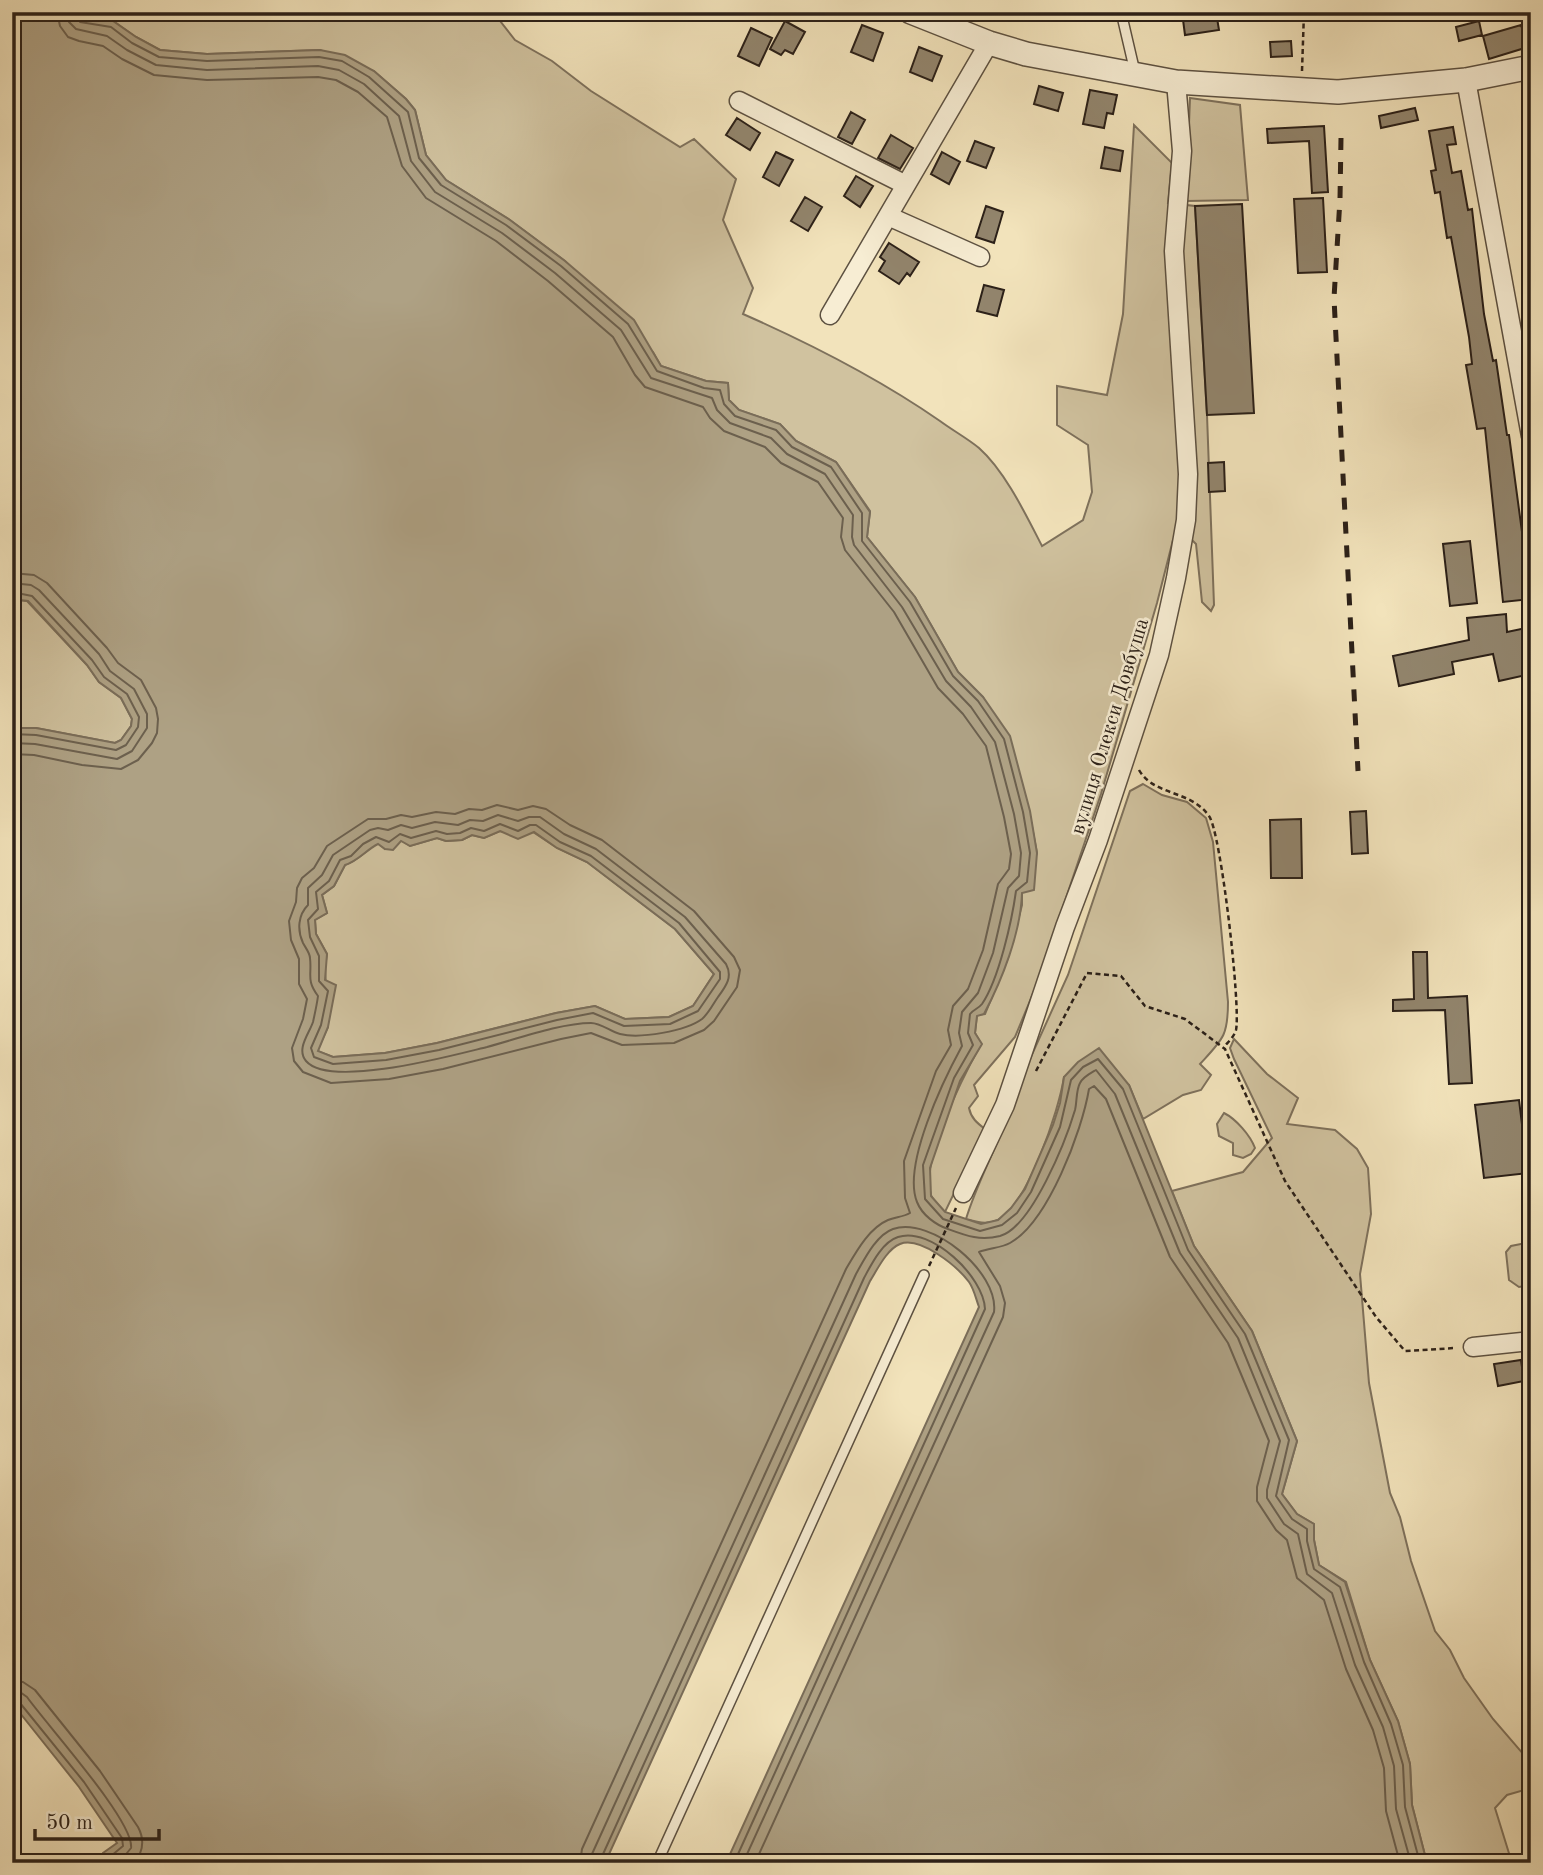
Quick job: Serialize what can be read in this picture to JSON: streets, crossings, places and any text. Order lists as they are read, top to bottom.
{
  "streets": {
    "street": ["вулиця Олекси Довбуша"]
  },
  "scale_bar": "50 m"
}
